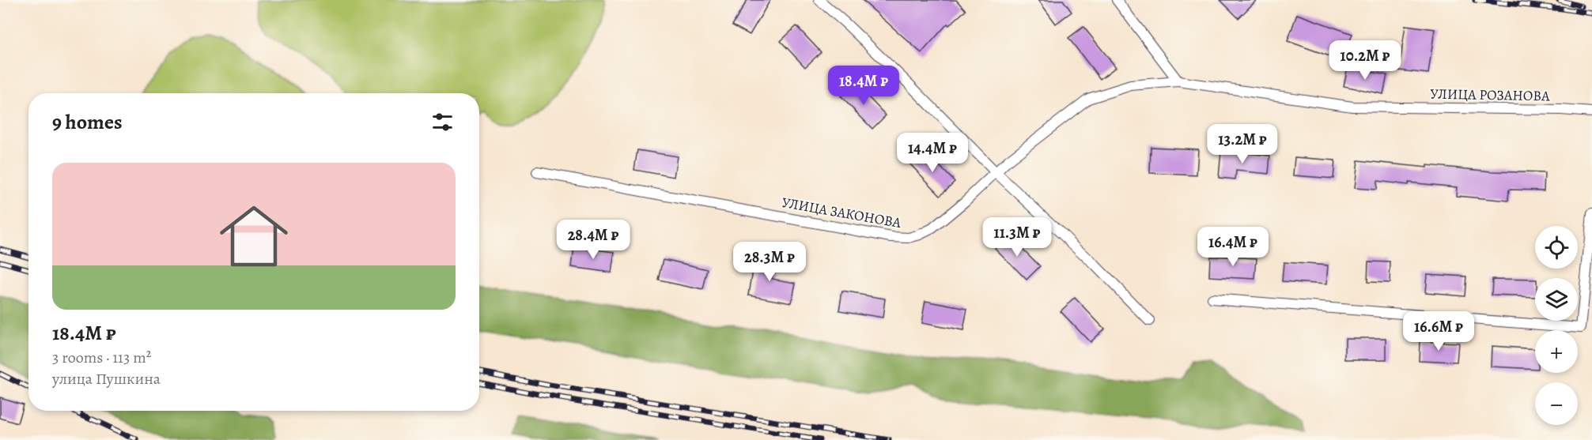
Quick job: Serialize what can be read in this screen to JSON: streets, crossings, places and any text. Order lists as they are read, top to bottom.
{
  "streets": {
    "street": ["УЛИЦА РОЗАНОВА", "УЛИЦА ЗАКОНОВА"]
  },
  "crossings": [
    ["УЛИЦА РОЗАНОВА", "УЛИЦА ЗАКОНОВА"]
  ],
  "page": {
    "price": [
      "10.2M ₽",
      "18.4M ₽",
      "13.2M ₽",
      "14.4M ₽",
      "11.3M ₽",
      "28.4M ₽",
      "16.4M ₽",
      "28.3M ₽",
      "16.6M ₽"
    ],
    "heading": "9 homes",
    "list": [
      {
        "name": "18.4M ₽",
        "note": "3 rooms · 113 m² · улица Пушкина"
      }
    ],
    "map_buttons": ["+", "−"]
  }
}
